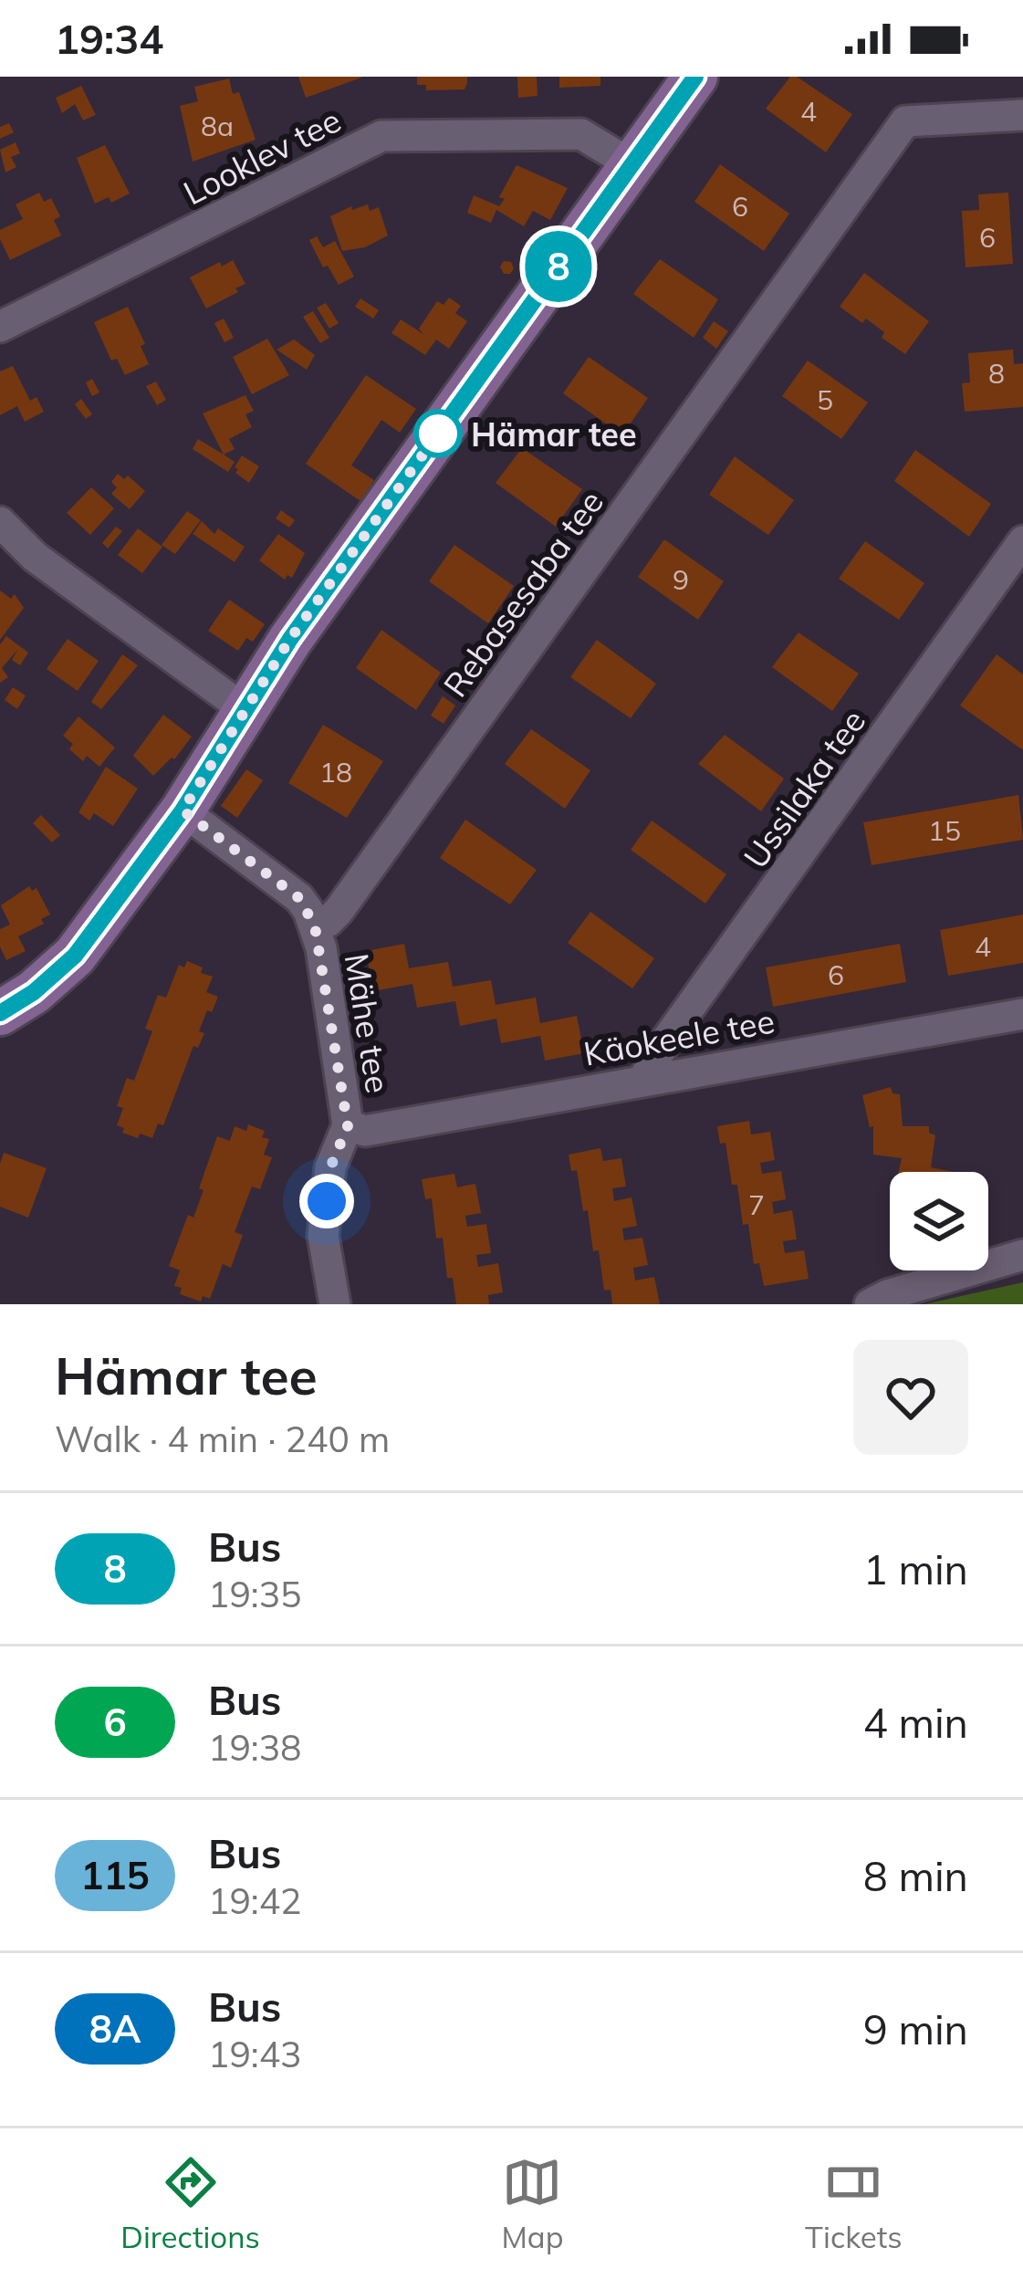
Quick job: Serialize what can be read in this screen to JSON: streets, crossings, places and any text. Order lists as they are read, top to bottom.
{
  "streets": {
    "street": [
      "Looklev tee",
      "Rebasesaba tee",
      "Ussilaka tee",
      "Mähe tee",
      "Käokeele tee"
    ]
  },
  "crossings": [
    ["Rebasesaba tee", "Mähe tee"],
    ["Ussilaka tee", "Käokeele tee"],
    ["Mähe tee", "Käokeele tee"]
  ],
  "places": ["Hämar tee"],
  "lines": ["bus line 8"],
  "house_numbers": [
    "4",
    "8a",
    "6",
    "6",
    "8",
    "5",
    "9",
    "18",
    "15",
    "4",
    "6",
    "7"
  ],
  "page": {
    "status": "19:34",
    "on_map": "8",
    "heading": ["Hämar tee", "Walk · 4 min · 240 m"],
    "list": [
      {
        "mark": "8",
        "name": "Bus",
        "note": "19:35",
        "value": "1 min"
      },
      {
        "mark": "6",
        "name": "Bus",
        "note": "19:38",
        "value": "4 min"
      },
      {
        "mark": "115",
        "name": "Bus",
        "note": "19:42",
        "value": "8 min"
      },
      {
        "mark": "8A",
        "name": "Bus",
        "note": "19:43",
        "value": "9 min"
      }
    ],
    "tabs": ["Directions", "Map", "Tickets"]
  }
}
